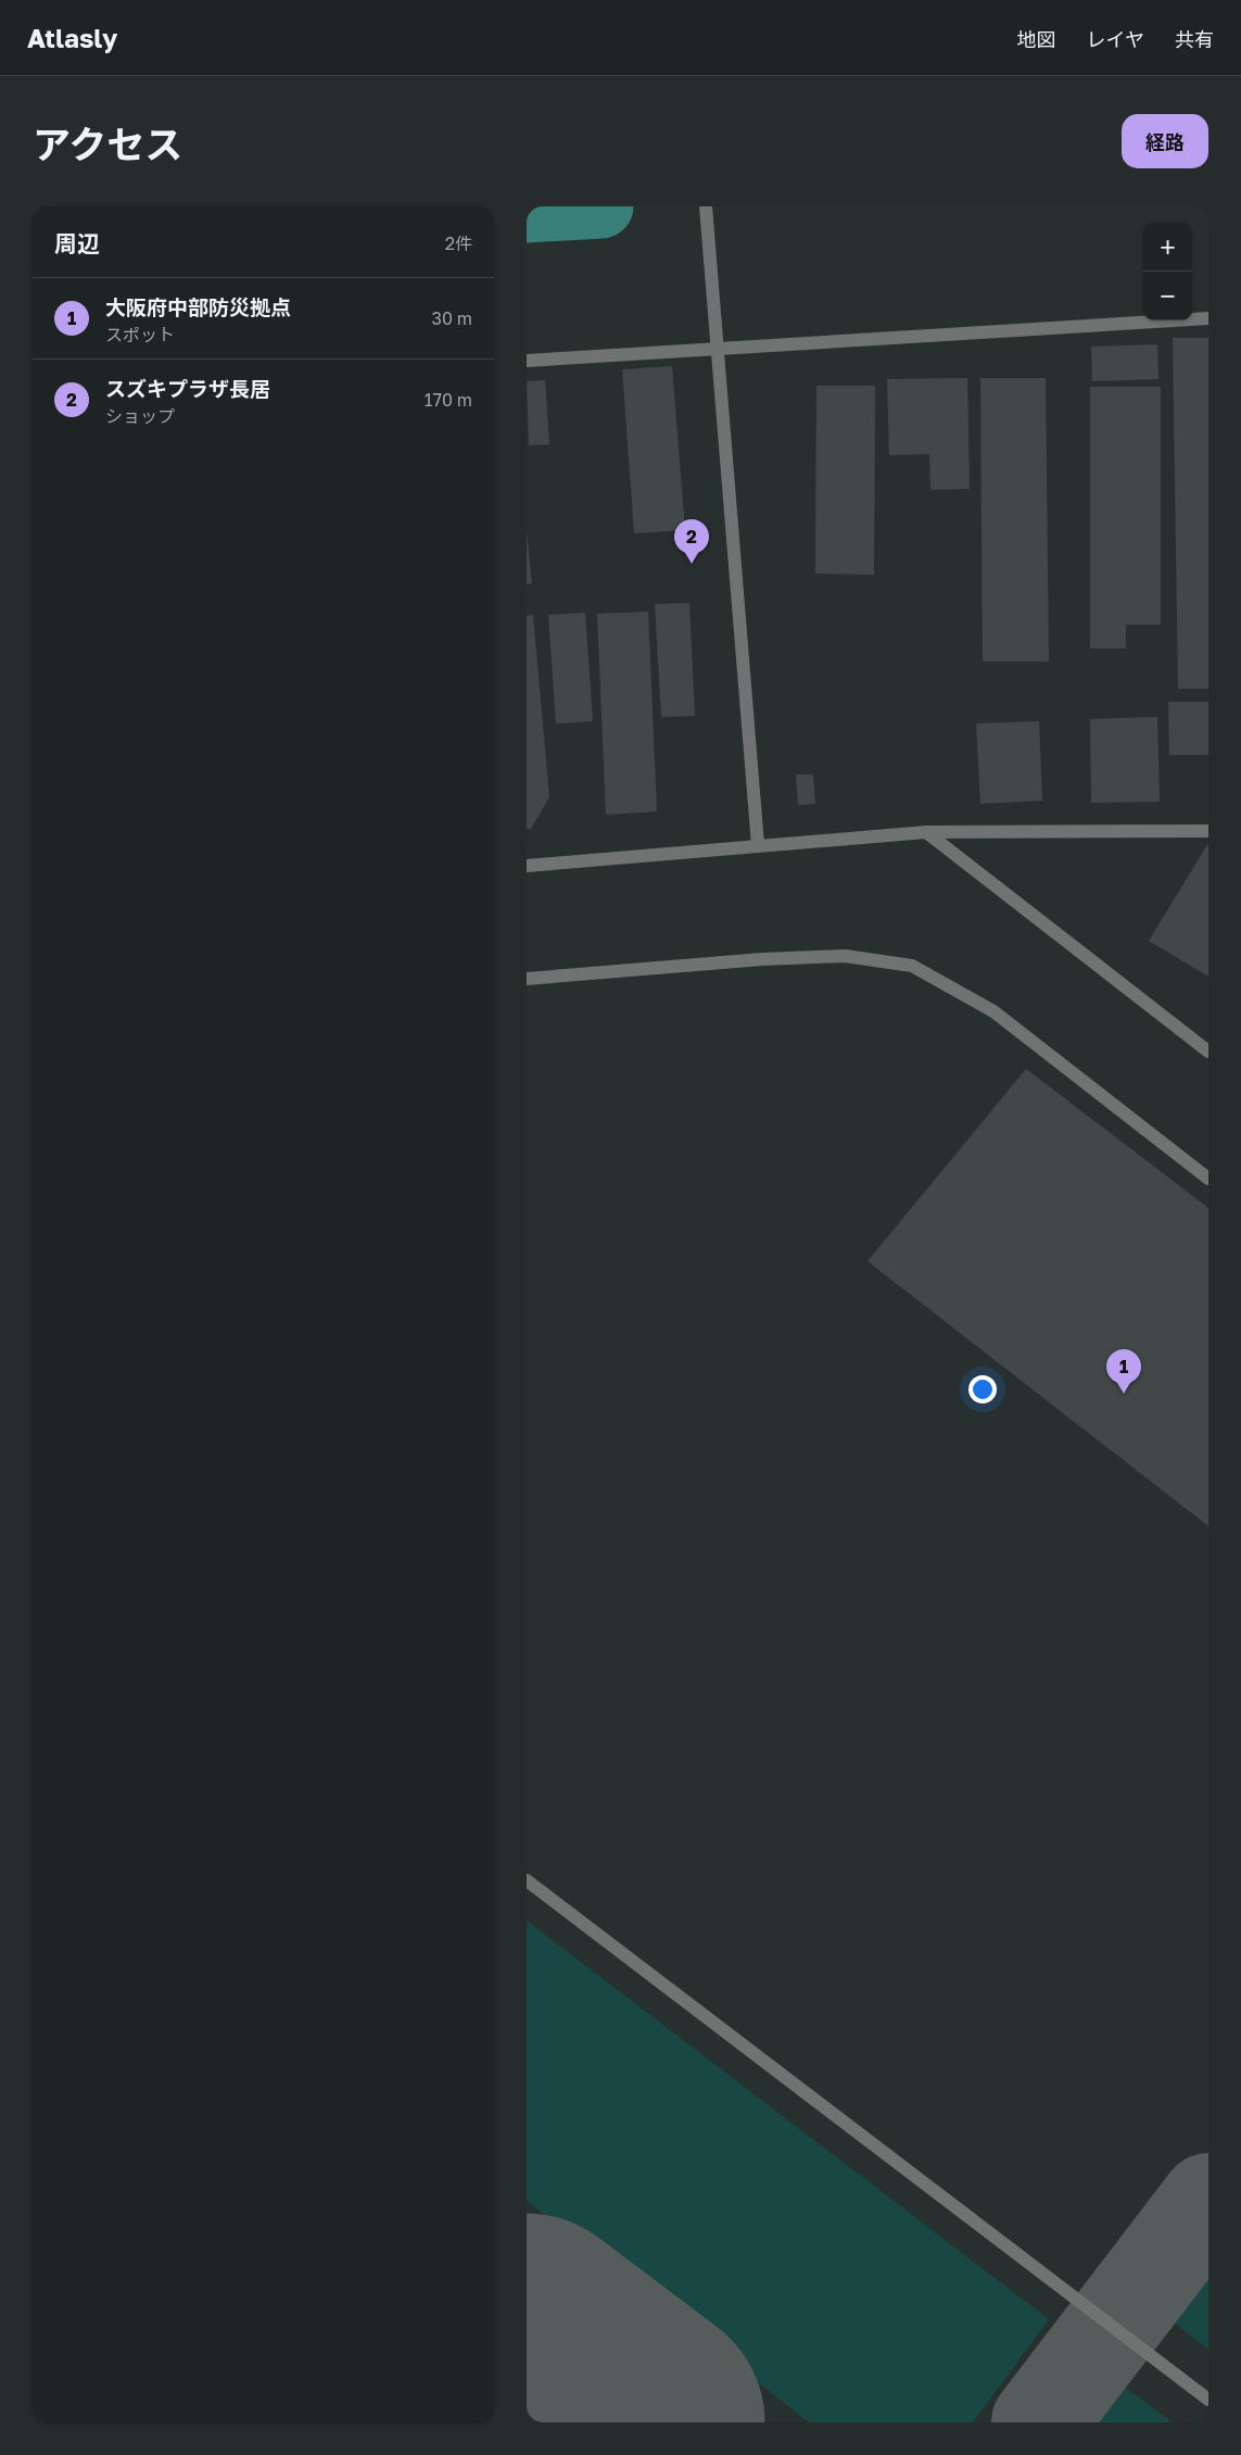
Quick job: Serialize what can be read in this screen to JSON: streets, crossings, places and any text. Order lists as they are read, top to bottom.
{
  "page": {
    "header": "Atlasly",
    "nav": ["地図", "レイヤ", "共有"],
    "title": "アクセス",
    "buttons": "経路",
    "heading": ["周辺", "2件"],
    "map_buttons": ["+", "−"],
    "list": [
      {
        "mark": "1",
        "name": "大阪府中部防災拠点",
        "note": "スポット",
        "value": "30 m"
      },
      {
        "mark": "2",
        "name": "スズキプラザ長居",
        "note": "ショップ",
        "value": "170 m"
      }
    ],
    "pins": ["2", "1"]
  }
}
